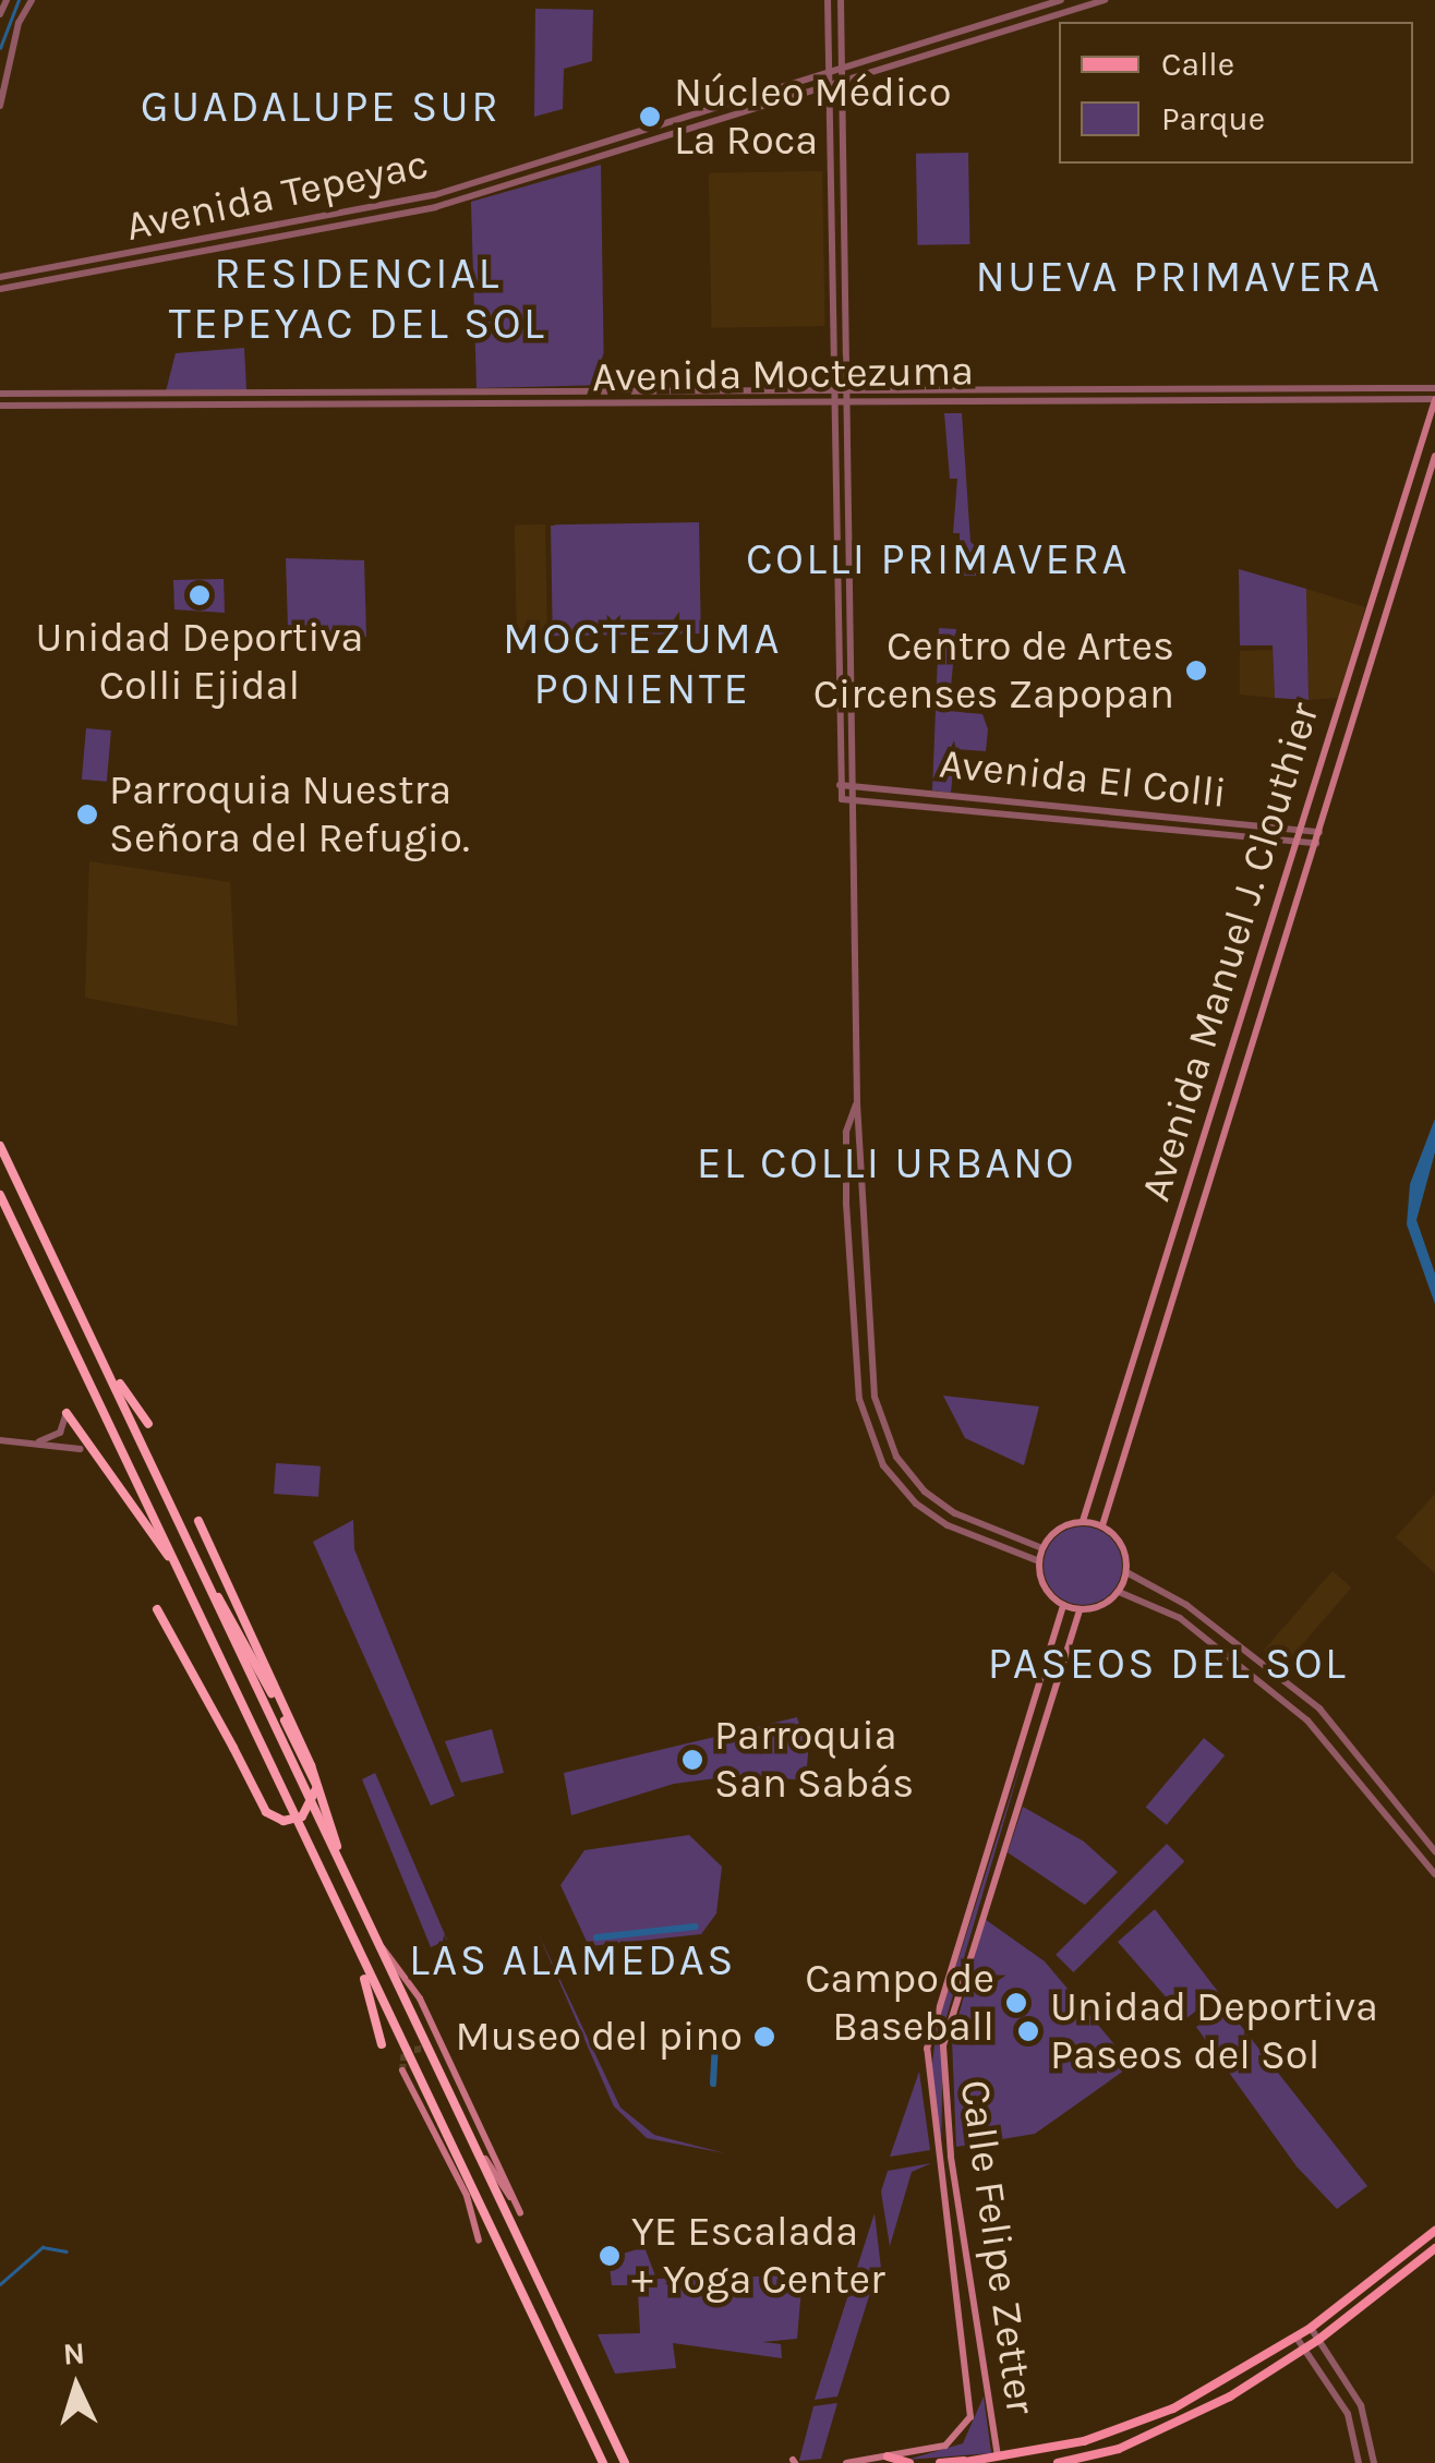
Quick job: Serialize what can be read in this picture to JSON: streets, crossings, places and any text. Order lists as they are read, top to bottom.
{
  "streets": {
    "main road": ["Avenida Manuel J. Clouthier", "Calle Felipe Zetter"],
    "street": ["Avenida Tepeyac", "Avenida Moctezuma", "Avenida El Colli"]
  },
  "crossings": [
    ["Avenida Moctezuma", "Avenida Manuel J. Clouthier"],
    ["Avenida El Colli", "Avenida Manuel J. Clouthier"],
    ["Avenida Manuel J. Clouthier", "Calle Felipe Zetter"]
  ],
  "districts": [
    "GUADALUPE SUR",
    "RESIDENCIAL TEPEYAC DEL SOL",
    "NUEVA PRIMAVERA",
    "COLLI PRIMAVERA",
    "MOCTEZUMA PONIENTE",
    "EL COLLI URBANO",
    "PASEOS DEL SOL",
    "LAS ALAMEDAS"
  ],
  "places": [
    "Núcleo Médico La Roca",
    "Unidad Deportiva Colli Ejidal",
    "Centro de Artes Circenses Zapopan",
    "Parroquia Nuestra Señora del Refugio.",
    "Parroquia San Sabás",
    "Campo de Baseball",
    "Unidad Deportiva Paseos del Sol",
    "Museo del pino",
    "YE Escalada + Yoga Center"
  ],
  "legend": ["Calle", "Parque"],
  "north": "top"
}
